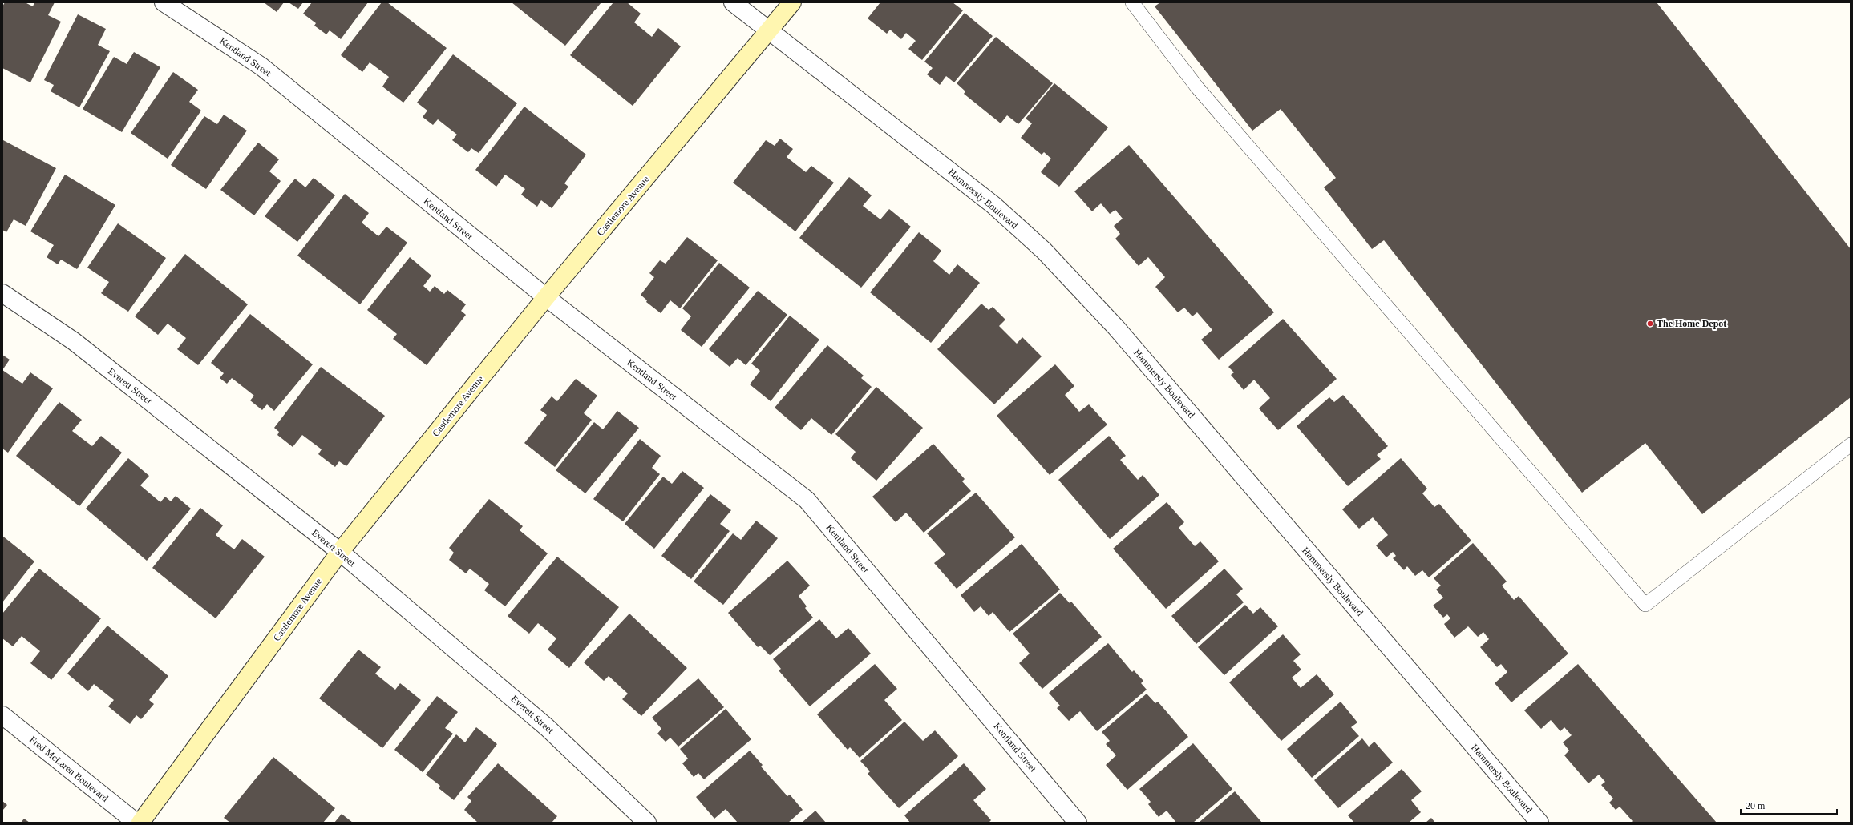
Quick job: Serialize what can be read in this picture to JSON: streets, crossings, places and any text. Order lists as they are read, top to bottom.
{
  "streets": {
    "street": [
      "Kentland Street",
      "Hammersly Boulevard",
      "Castlemore Avenue",
      "Everett Street",
      "Fred McLaren Boulevard"
    ]
  },
  "crossings": [
    ["Kentland Street", "Castlemore Avenue"],
    ["Hammersly Boulevard", "Castlemore Avenue"],
    ["Castlemore Avenue", "Everett Street"]
  ],
  "places": ["The Home Depot"],
  "scale_bar": "20 m"
}
